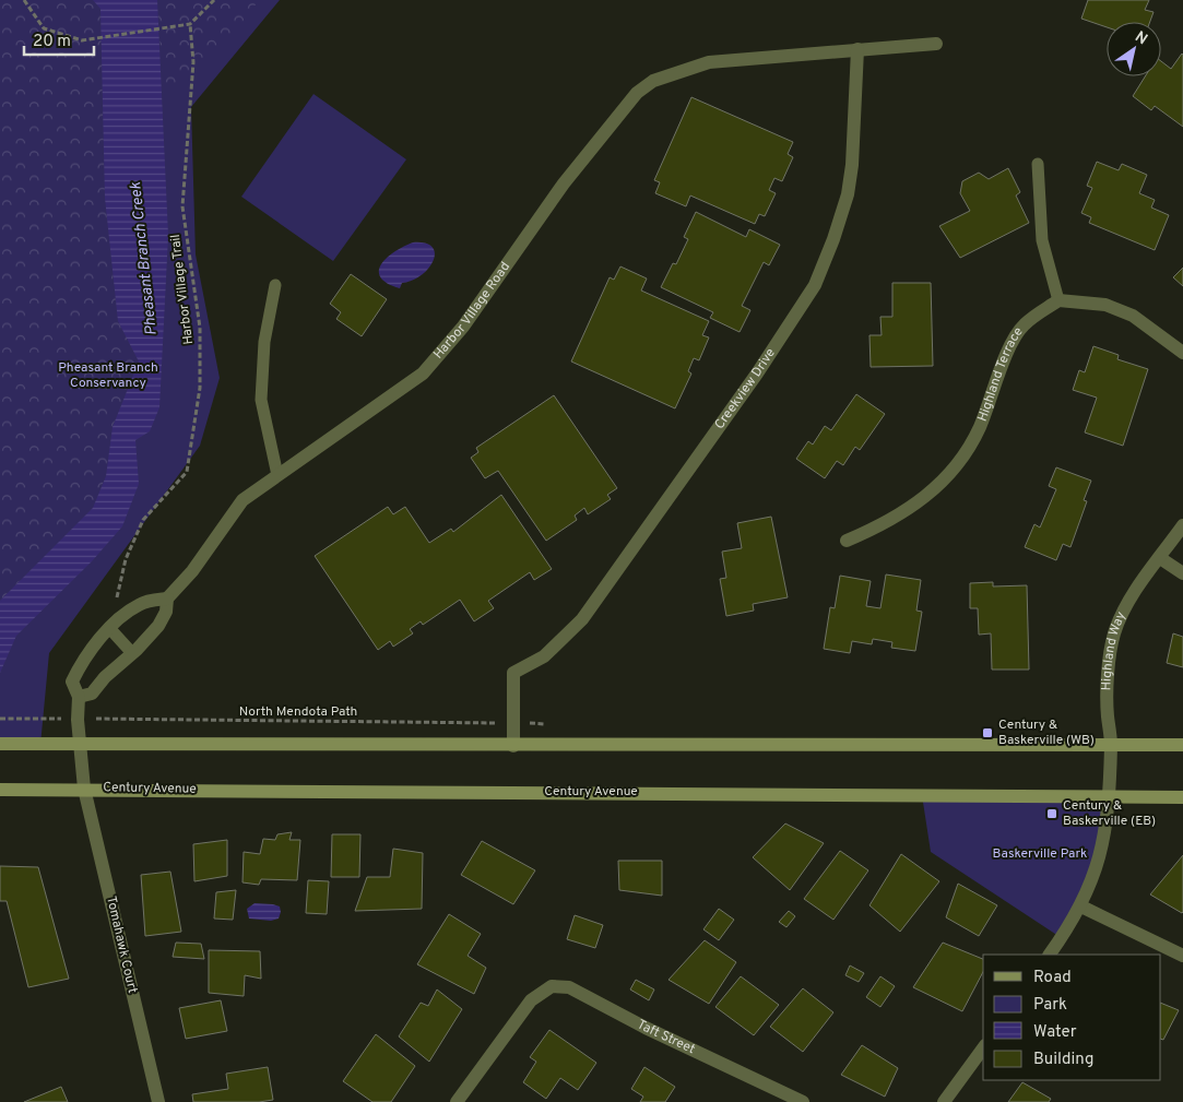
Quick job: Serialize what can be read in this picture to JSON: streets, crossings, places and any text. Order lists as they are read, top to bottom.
{
  "streets": {
    "main road": ["Century Avenue"],
    "street": [
      "Harbor Village Road",
      "Highland Terrace",
      "Creekview Drive",
      "Highland Way",
      "Tomahawk Court",
      "Taft Street"
    ],
    "path": ["Harbor Village Trail", "North Mendota Path"]
  },
  "crossings": [
    ["Harbor Village Road", "Creekview Drive"],
    ["Highland Way", "Century Avenue"],
    ["Century Avenue", "Tomahawk Court"]
  ],
  "water": ["Pheasant Branch Creek"],
  "parks": ["Pheasant Branch Conservancy", "Baskerville Park"],
  "places": {
    "transit": ["Century & Baskerville (WB)", "Century & Baskerville (EB)"]
  },
  "legend": [
    "Road",
    "Park",
    "Water",
    "Building"
  ],
  "scale_bar": "20 m",
  "north": "top right"
}
